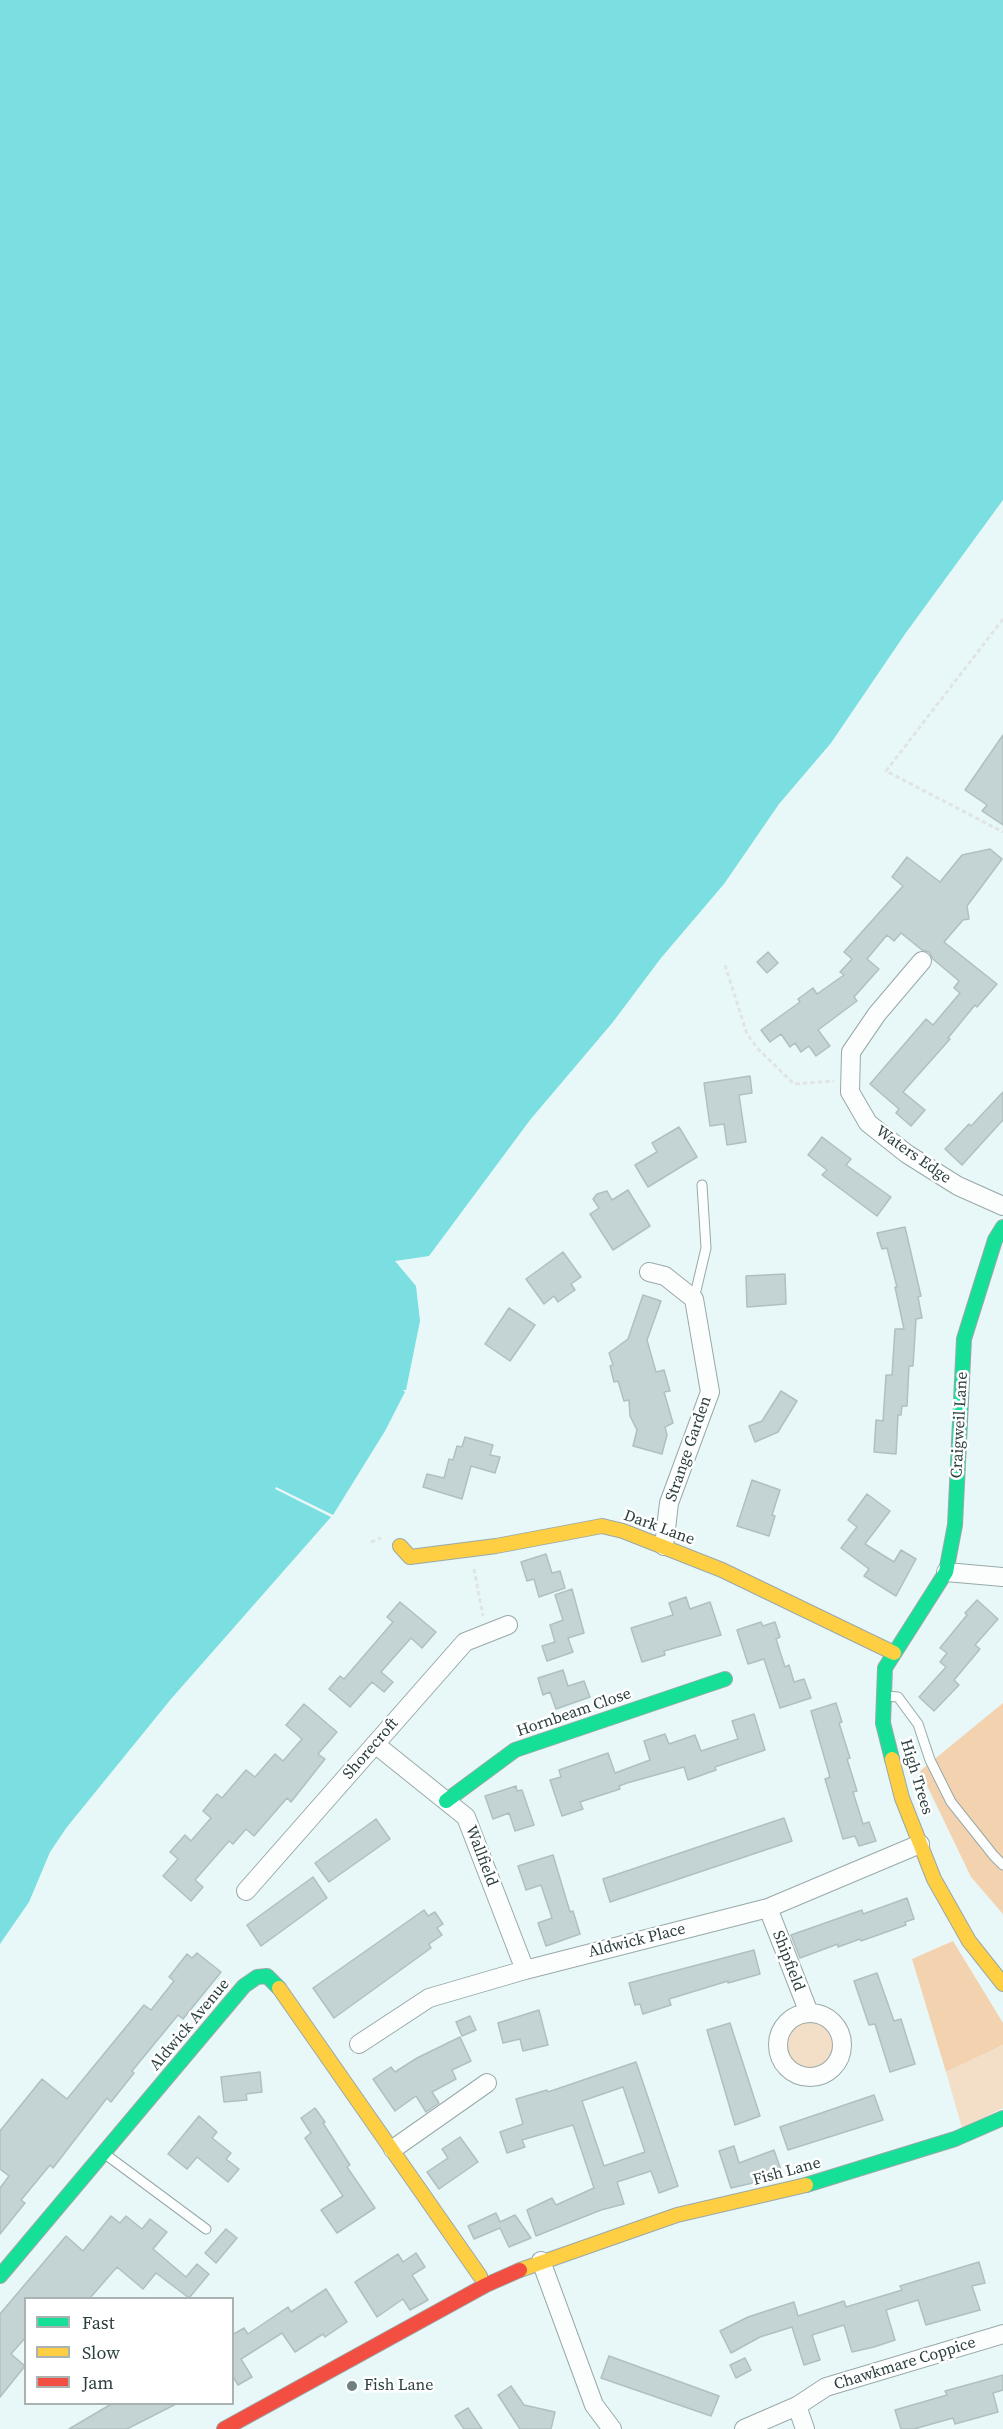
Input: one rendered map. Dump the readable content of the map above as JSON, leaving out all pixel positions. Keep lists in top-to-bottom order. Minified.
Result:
{"streets":{"street":["Waters Edge","Craigweil Lane","Strange Garden","Dark Lane","Hornbeam Close","Shorecroft","High Trees","Wallfield","Aldwick Place","Shipfield","Aldwick Avenue","Fish Lane","Chawkmare Coppice"]},"crossings":[["Craigweil Lane","High Trees"],["Strange Garden","Dark Lane"],["Dark Lane","High Trees"],["Hornbeam Close","Wallfield"],["Shorecroft","Wallfield"],["High Trees","Aldwick Place"],["Wallfield","Aldwick Place"],["Aldwick Place","Shipfield"]],"places":["Fish Lane"],"legend":["Fast","Slow","Jam"]}
